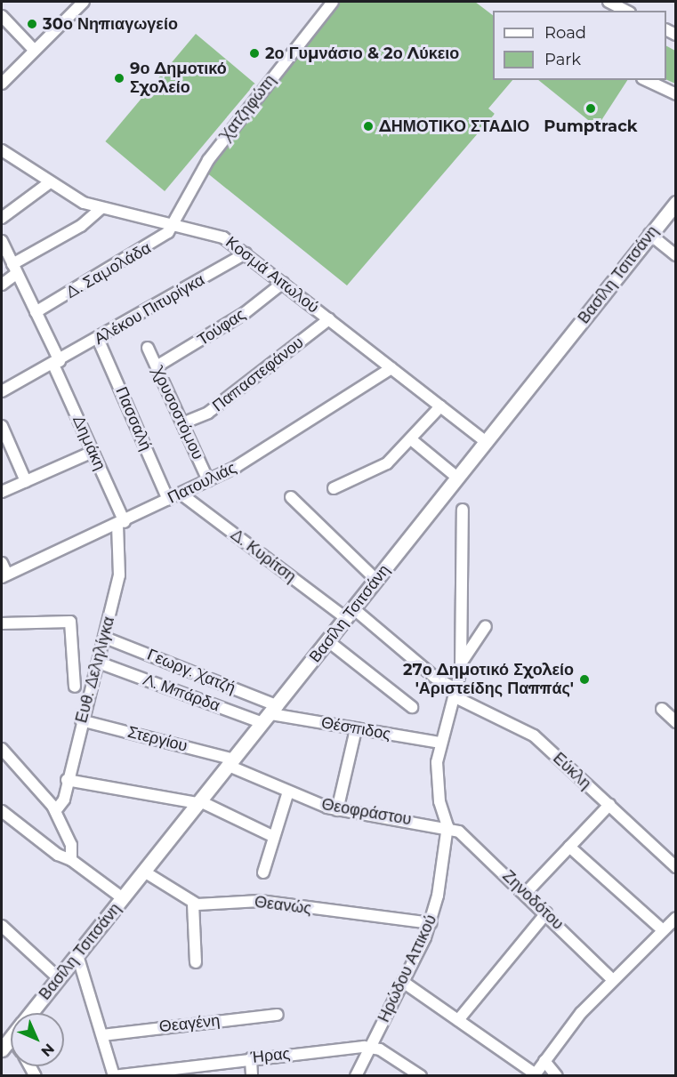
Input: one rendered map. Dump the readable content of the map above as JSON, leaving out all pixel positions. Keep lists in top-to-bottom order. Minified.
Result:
{"streets":{"main road":["Βασίλη Τσιτσάνη"],"street":["Χατζηφώτη","Δ. Σαμολάδα","Κοσμά Αιτωλού","Αλέκου Πιτυρίγκα","Τούφας","Παπαστεφάνου","Χρυσοστόμου","Πασσαλή","Δημάκη","Πατουλιάς","Δ. Κυρίτση","Ευθ. Δεληλίγκα","Γεωργ. Χατζή","Λ. Μπάρδα","Θέσπιδος","Στεργίου","Εύκλη","Θεοφράστου","Ζηνοδότου","Θεανώς","Ηρώδου Αττικού","Θεαγένη","Ήρας"]},"crossings":[["Χατζηφώτη","Δ. Σαμολάδα"],["Χατζηφώτη","Κοσμά Αιτωλού"],["Δ. Σαμολάδα","Κοσμά Αιτωλού"],["Δ. Σαμολάδα","Δημάκη"],["Κοσμά Αιτωλού","Βασίλη Τσιτσάνη"],["Κοσμά Αιτωλού","Αλέκου Πιτυρίγκα"],["Κοσμά Αιτωλού","Τούφας"],["Κοσμά Αιτωλού","Παπαστεφάνου"],["Κοσμά Αιτωλού","Πατουλιάς"],["Βασίλη Τσιτσάνη","Δ. Κυρίτση"],["Βασίλη Τσιτσάνη","Γεωργ. Χατζή"],["Βασίλη Τσιτσάνη","Λ. Μπάρδα"],["Βασίλη Τσιτσάνη","Θέσπιδος"],["Βασίλη Τσιτσάνη","Στεργίου"],["Βασίλη Τσιτσάνη","Εύκλη"],["Βασίλη Τσιτσάνη","Θεοφράστου"],["Αλέκου Πιτυρίγκα","Πασσαλή"],["Αλέκου Πιτυρίγκα","Δημάκη"],["Τούφας","Χρυσοστόμου"],["Παπαστεφάνου","Χρυσοστόμου"],["Χρυσοστόμου","Πατουλιάς"],["Πασσαλή","Πατουλιάς"],["Δημάκη","Πατουλιάς"],["Δημάκη","Ευθ. Δεληλίγκα"],["Πατουλιάς","Δ. Κυρίτση"],["Πατουλιάς","Ευθ. Δεληλίγκα"],["Δ. Κυρίτση","Εύκλη"],["Ευθ. Δεληλίγκα","Γεωργ. Χατζή"],["Ευθ. Δεληλίγκα","Λ. Μπάρδα"],["Ευθ. Δεληλίγκα","Στεργίου"],["Γεωργ. Χατζή","Λ. Μπάρδα"],["Γεωργ. Χατζή","Θέσπιδος"],["Λ. Μπάρδα","Θέσπιδος"],["Θέσπιδος","Ηρώδου Αττικού"],["Στεργίου","Θεοφράστου"],["Εύκλη","Ηρώδου Αττικού"],["Θεοφράστου","Ζηνοδότου"],["Θεοφράστου","Ηρώδου Αττικού"],["Ζηνοδότου","Ηρώδου Αττικού"],["Θεανώς","Ηρώδου Αττικού"],["Ηρώδου Αττικού","Ήρας"]],"places":["30ο Νηπιαγωγείο","2ο Γυμνάσιο & 2ο Λύκειο","9ο Δημοτικό Σχολείο","Pumptrack","ΔΗΜΟΤΙΚΟ ΣΤΑΔΙΟ","27ο Δημοτικό Σχολείο 'Αριστείδης Παππάς'"],"legend":["Road","Park"],"north":"bottom right"}
